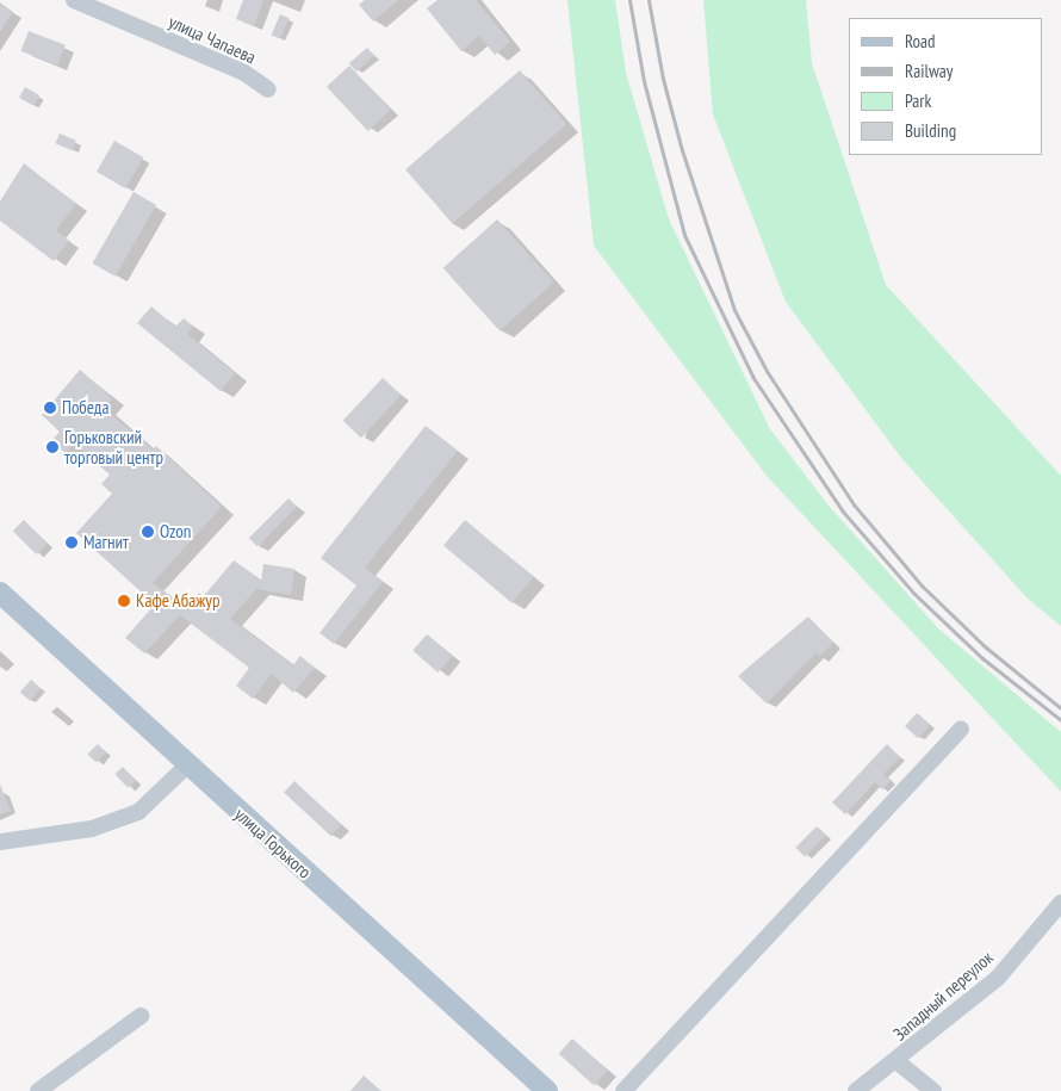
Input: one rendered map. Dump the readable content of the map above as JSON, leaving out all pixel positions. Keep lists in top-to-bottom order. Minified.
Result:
{"streets":{"main road":["улица Горького"],"street":["улица Чапаева","Западный переулок"]},"places":["Победа","Горьковский торговый центр","Ozon","Магнит","Кафе Абажур"],"legend":["Road","Railway","Park","Building"]}
